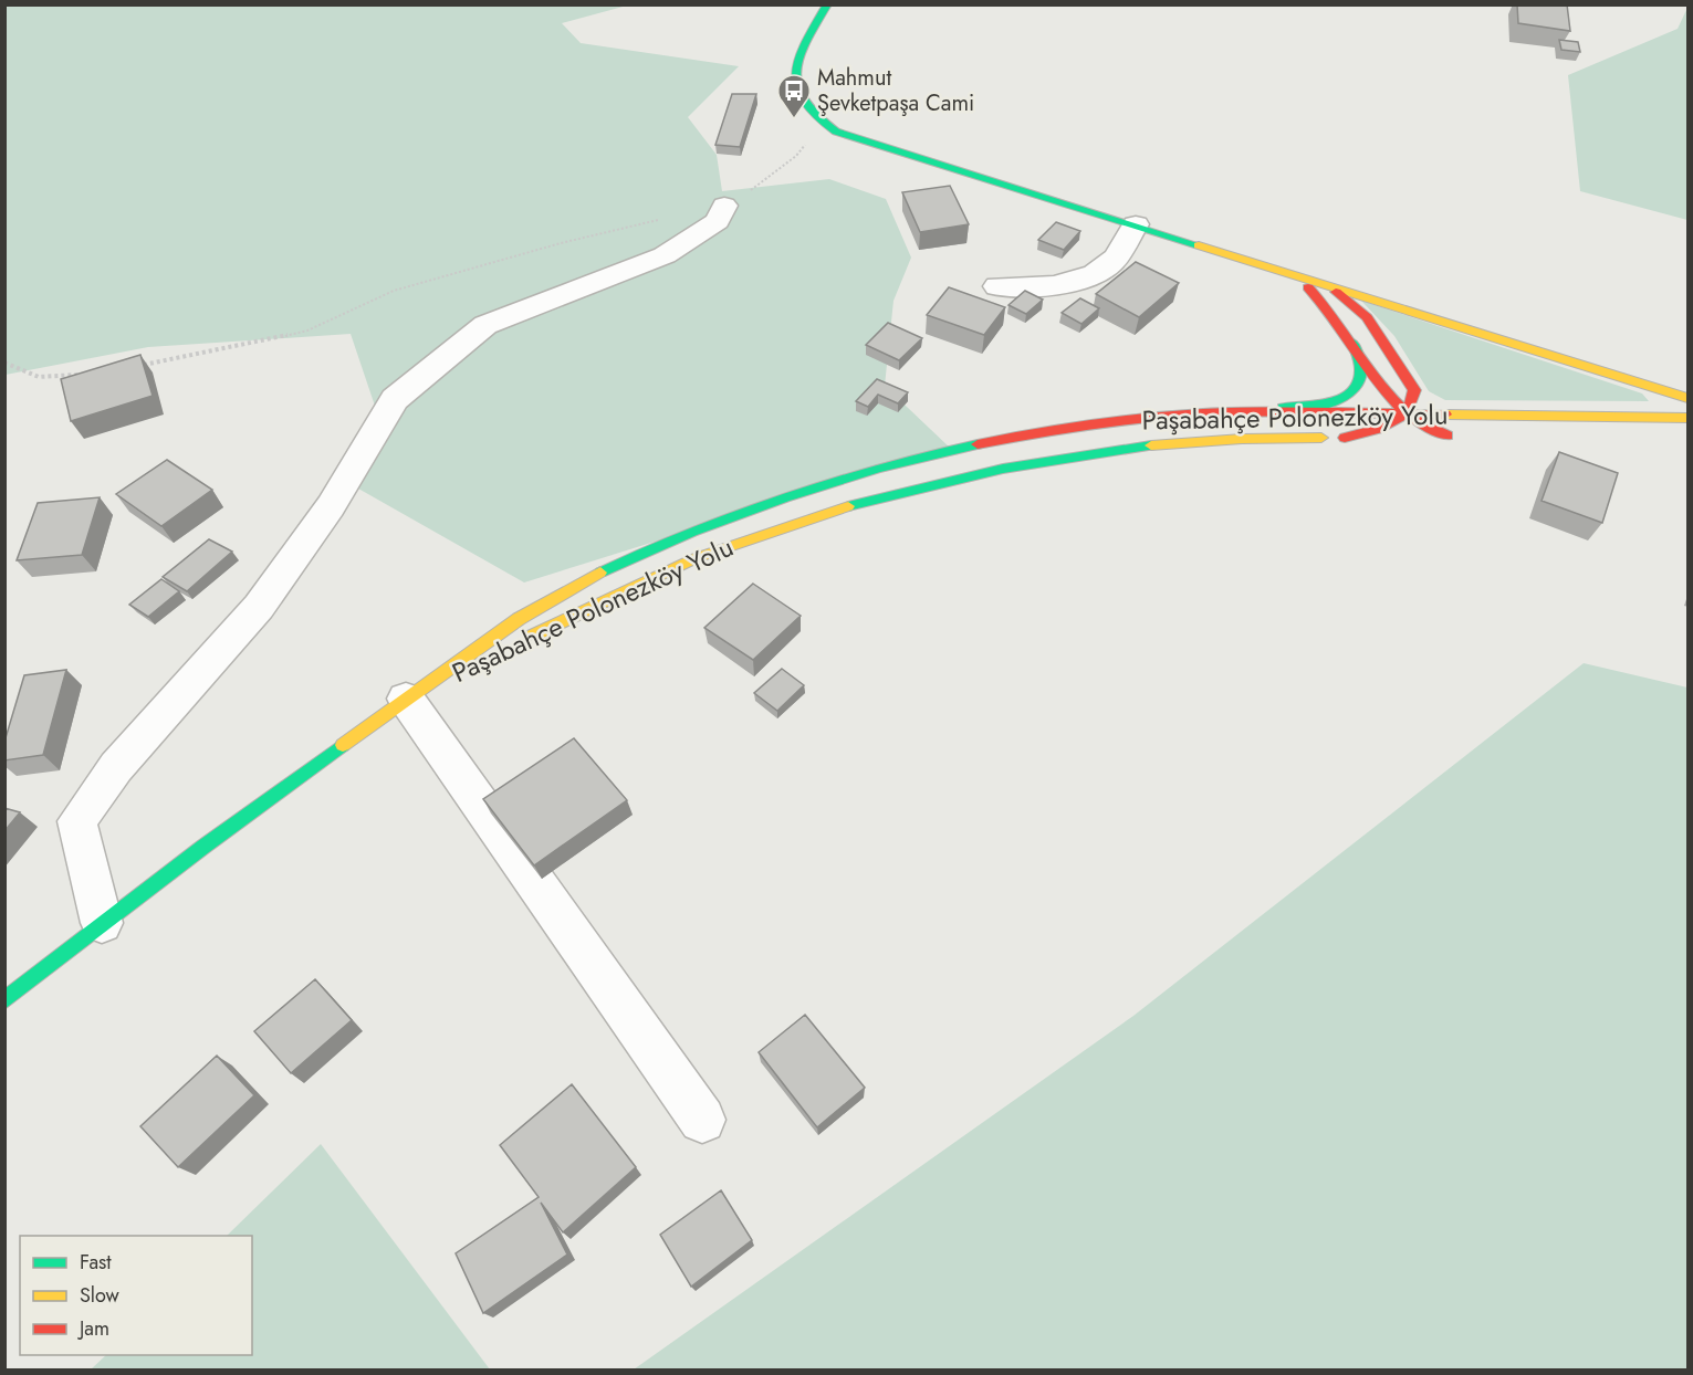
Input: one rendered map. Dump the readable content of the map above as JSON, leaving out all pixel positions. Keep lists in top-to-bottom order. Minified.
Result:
{"streets":{"main road":["Paşabahçe Polonezköy Yolu"]},"places":{"bus stop":["Mahmut Şevketpaşa Cami"]},"legend":["Fast","Slow","Jam"]}
